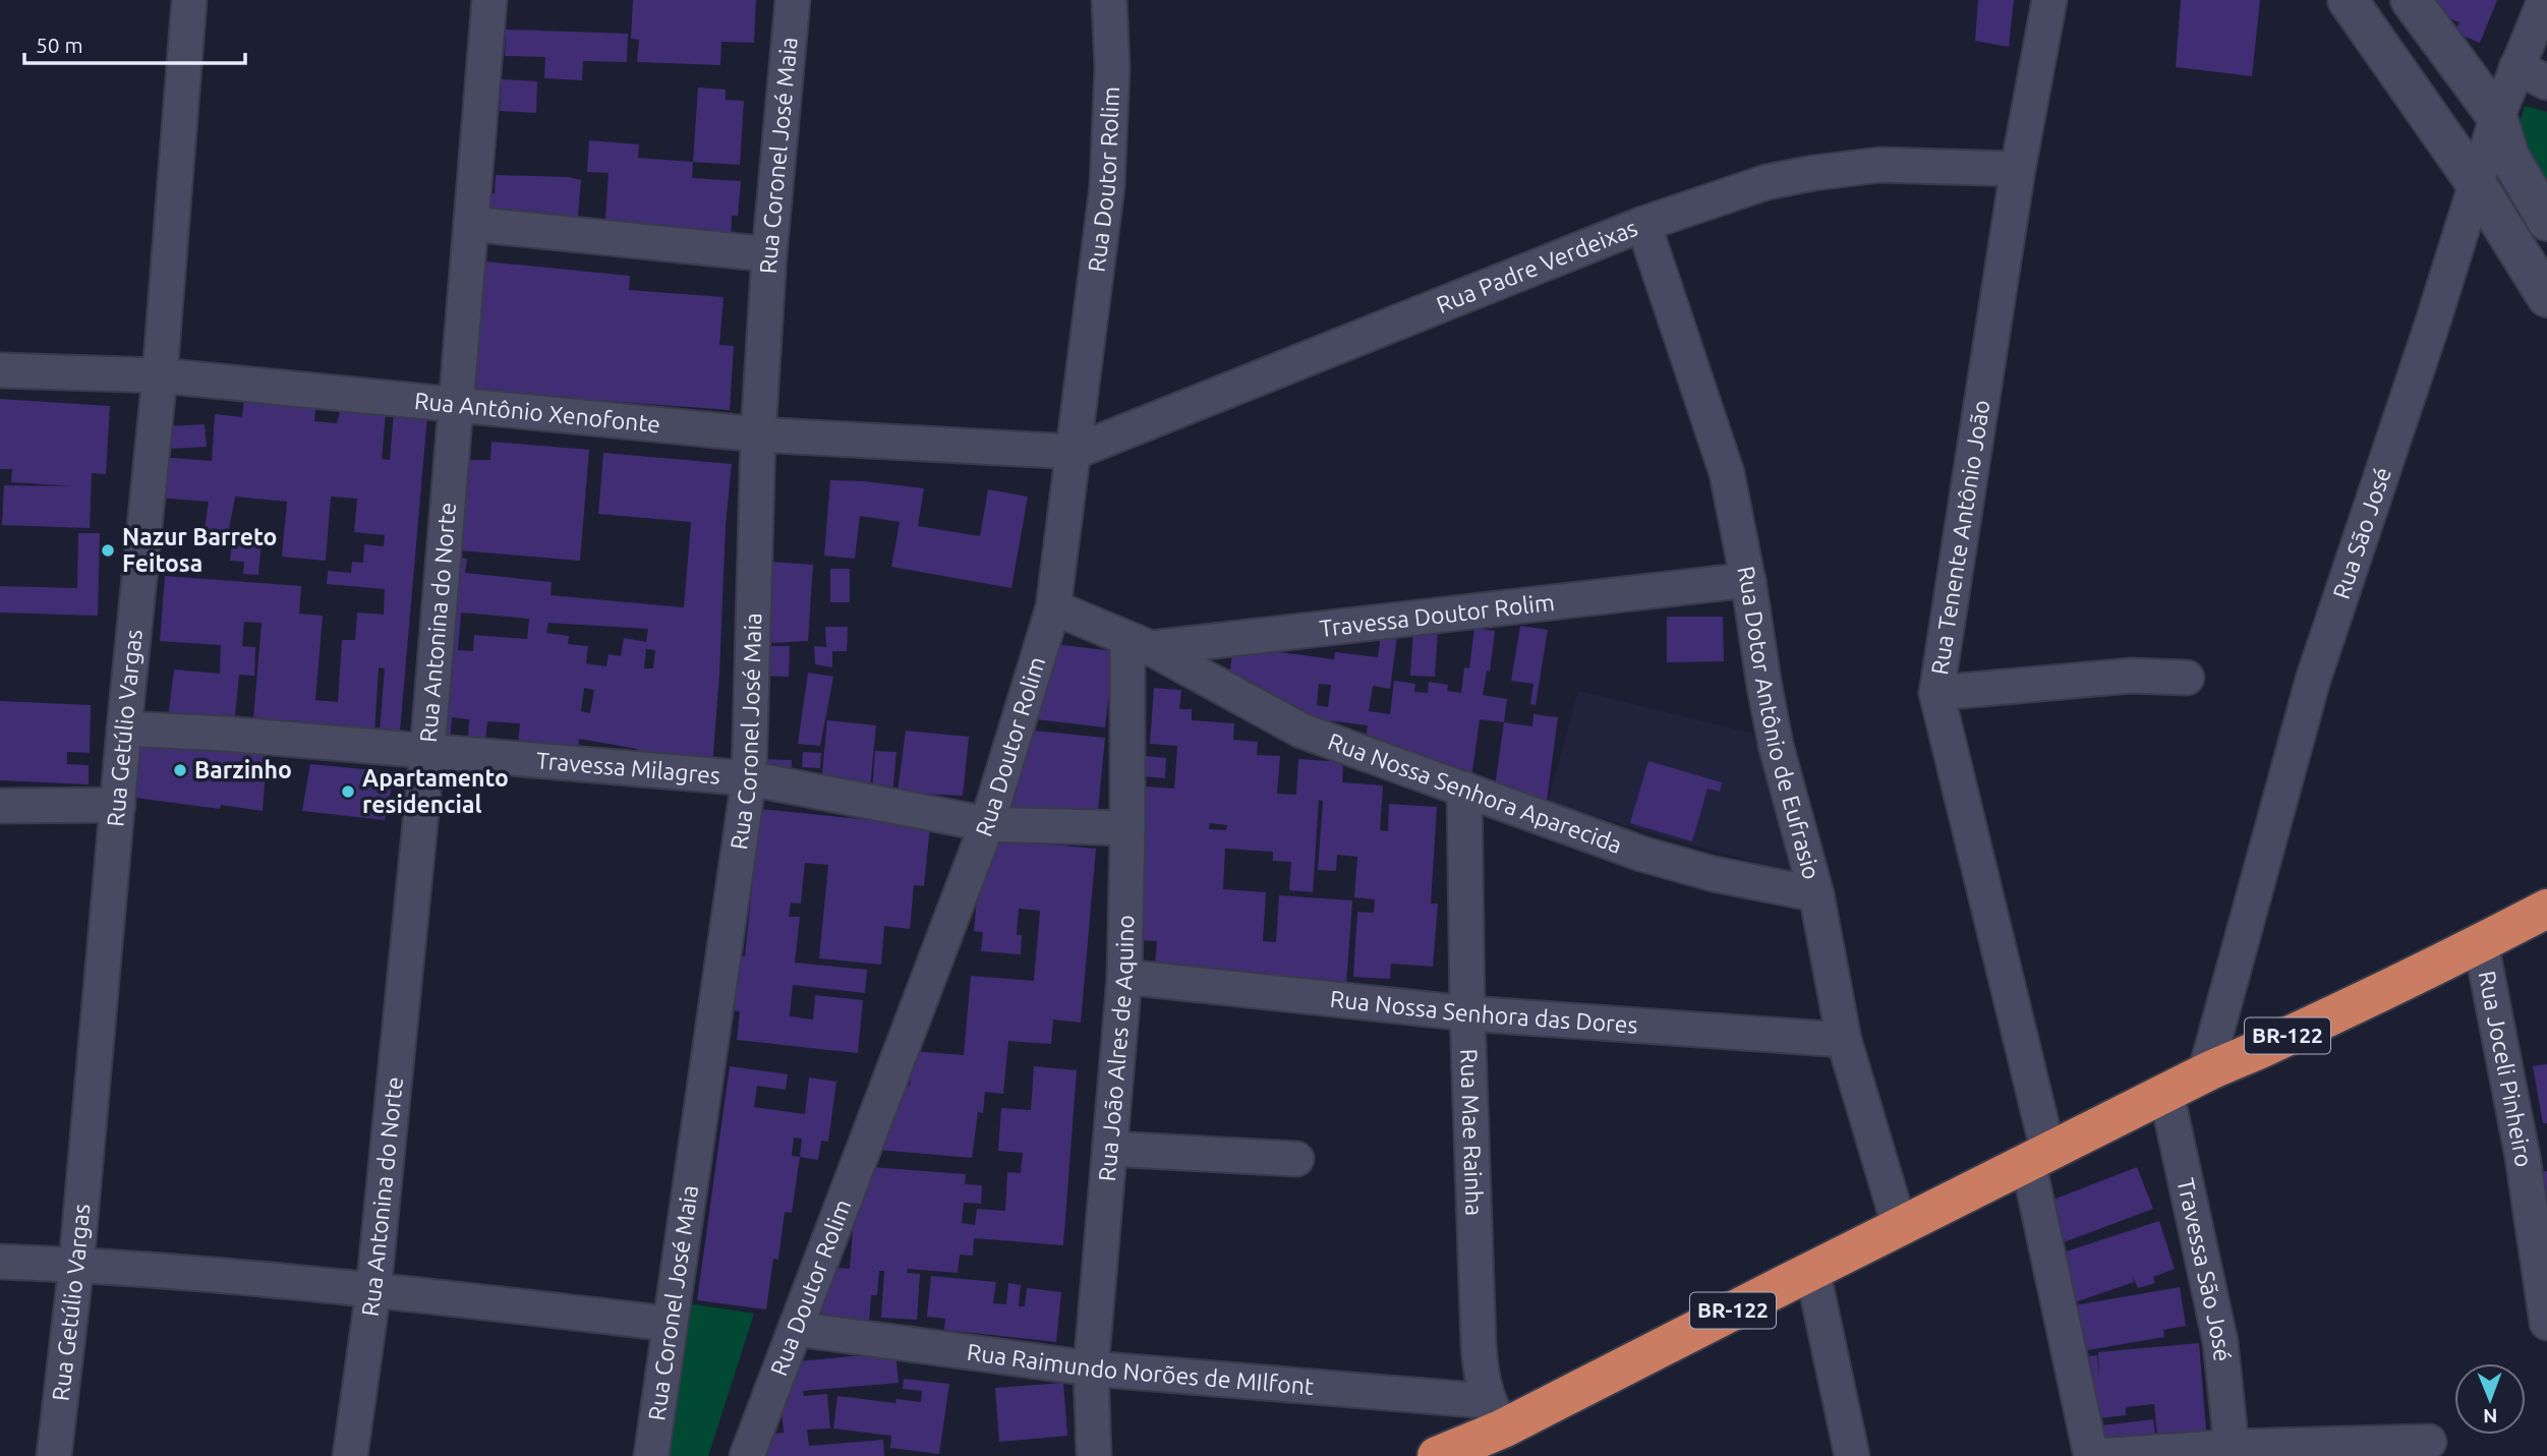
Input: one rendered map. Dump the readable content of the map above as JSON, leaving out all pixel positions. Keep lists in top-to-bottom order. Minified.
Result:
{"streets":{"highway":["BR-122"],"street":["Rua Coronel José Maia","Rua Doutor Rolim","Rua Padre Verdeixas","Rua Antônio Xenofonte","Rua São José","Rua Tenente Antônio João","Travessa Doutor Rolim","Rua Antonina do Norte","Rua Dotor Antônio de Eufrasio","Rua Getúlio Vargas","Travessa Milagres","Rua Nossa Senhora Aparecida","Rua Nossa Senhora das Dores","Rua João Alres de Aquino","Rua Joceli Pinheiro","Rua Mae Rainha","Travessa São José","Rua Raimundo Norões de MIlfont"]},"crossings":[["Rua Coronel José Maia","Rua Antônio Xenofonte"],["Rua Coronel José Maia","Travessa Milagres"],["Rua Doutor Rolim","Rua Padre Verdeixas"],["Rua Doutor Rolim","Rua Antônio Xenofonte"],["Rua Doutor Rolim","Travessa Milagres"],["Rua Doutor Rolim","Rua Nossa Senhora Aparecida"],["Rua Doutor Rolim","Rua Raimundo Norões de MIlfont"],["Rua Padre Verdeixas","Rua Antônio Xenofonte"],["Rua Padre Verdeixas","Rua Tenente Antônio João"],["Rua Padre Verdeixas","Rua Dotor Antônio de Eufrasio"],["Rua Antônio Xenofonte","Rua Antonina do Norte"],["Rua Antônio Xenofonte","Rua Getúlio Vargas"],["Rua São José","BR-122"],["Rua Tenente Antônio João","BR-122"],["Travessa Doutor Rolim","Rua Dotor Antônio de Eufrasio"],["Travessa Doutor Rolim","Rua Nossa Senhora Aparecida"],["Travessa Doutor Rolim","Rua João Alres de Aquino"],["Rua Antonina do Norte","Travessa Milagres"],["Rua Dotor Antônio de Eufrasio","Rua Nossa Senhora Aparecida"],["Rua Dotor Antônio de Eufrasio","Rua Nossa Senhora das Dores"],["Rua Dotor Antônio de Eufrasio","BR-122"],["Rua Getúlio Vargas","Travessa Milagres"],["Travessa Milagres","Rua João Alres de Aquino"],["Rua Nossa Senhora Aparecida","Rua João Alres de Aquino"],["Rua Nossa Senhora Aparecida","Rua Mae Rainha"],["Rua Nossa Senhora das Dores","Rua João Alres de Aquino"],["Rua Nossa Senhora das Dores","Rua Mae Rainha"],["BR-122","Rua Joceli Pinheiro"],["BR-122","Rua Mae Rainha"],["BR-122","Travessa São José"],["BR-122","Rua Raimundo Norões de MIlfont"],["Rua João Alres de Aquino","Rua Raimundo Norões de MIlfont"],["Rua Mae Rainha","Rua Raimundo Norões de MIlfont"]],"places":["Nazur Barreto Feitosa","Barzinho","Apartamento residencial"],"scale_bar":"50 m","north":"bottom"}
